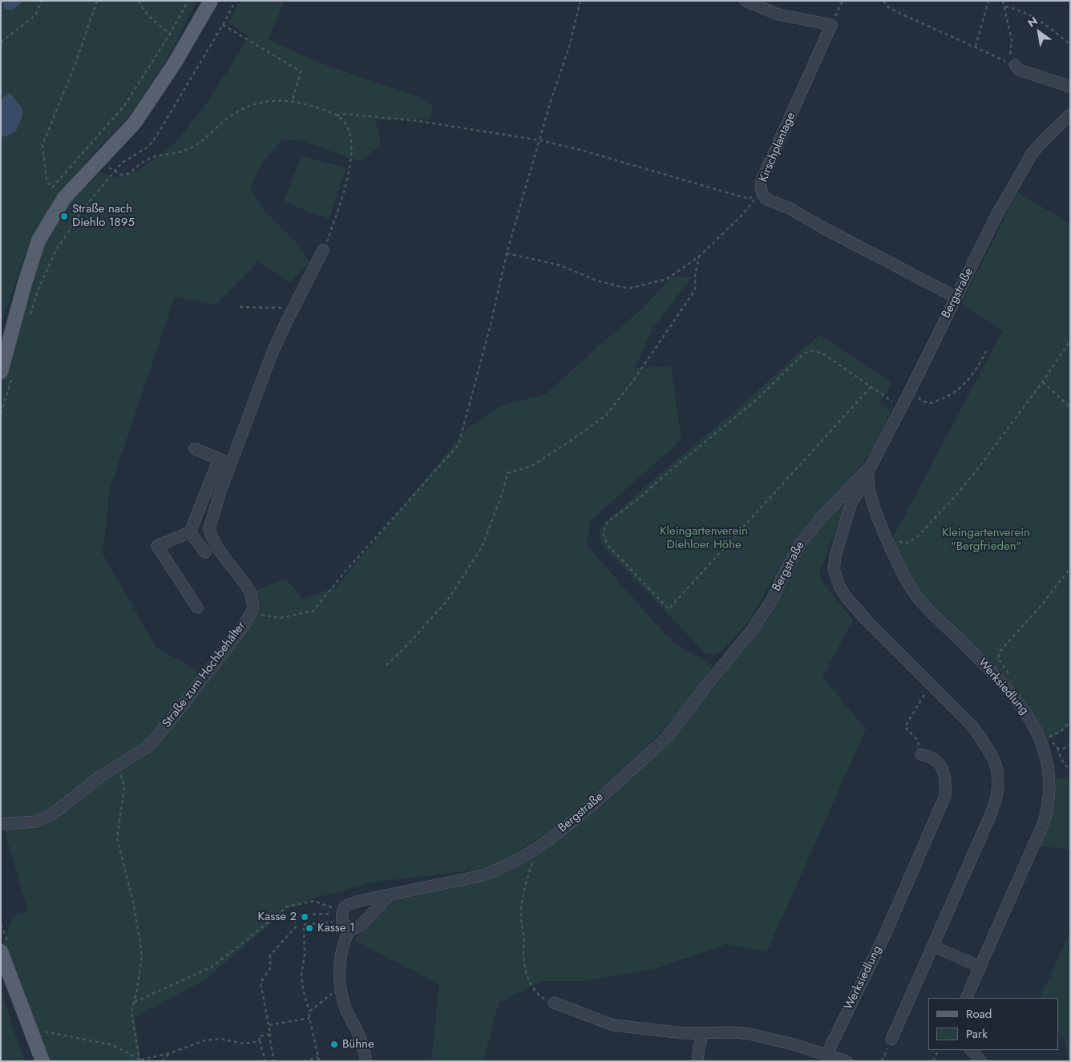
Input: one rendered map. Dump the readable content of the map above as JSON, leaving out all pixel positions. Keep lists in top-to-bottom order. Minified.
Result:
{"streets":{"street":["Kirschplantage","Bergstraße","Straße zum Hochbehälter","Werksiedlung"]},"crossings":[["Kirschplantage","Bergstraße"],["Bergstraße","Werksiedlung"]],"parks":["Kleingartenverein Diehloer Höhe","Kleingartenverein \"Bergfrieden\""],"places":["Straße nach Diehlo 1895","Kasse 2","Kasse 1","Bühne"],"legend":["Road","Park"],"north":"top left"}
